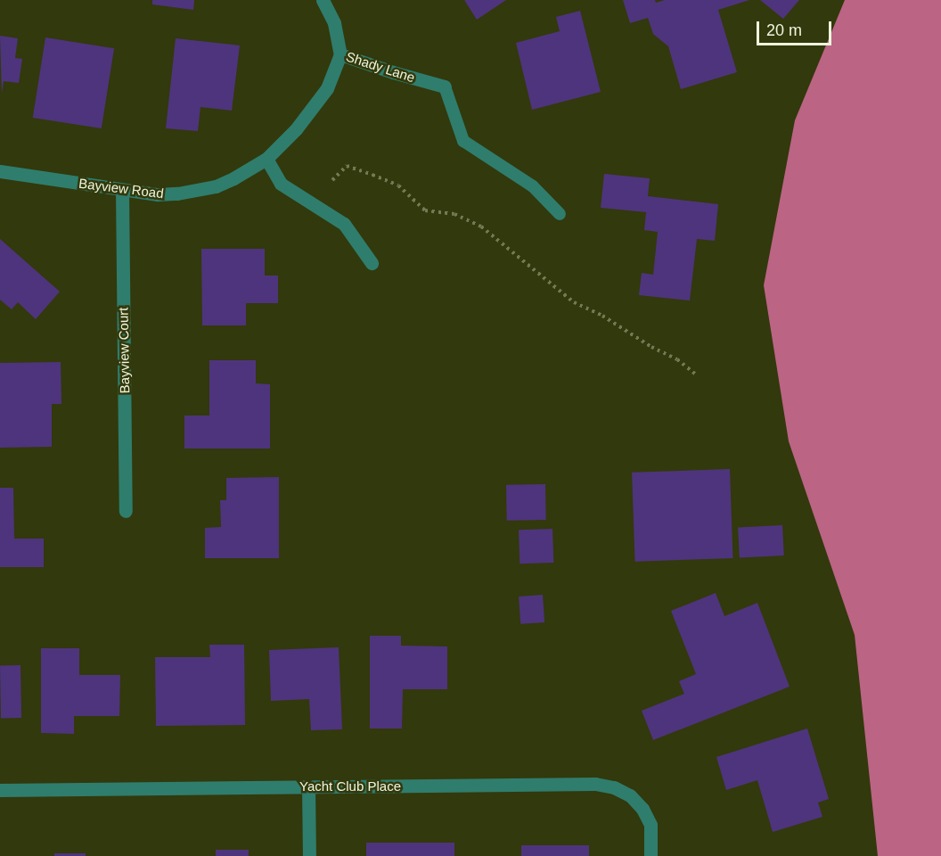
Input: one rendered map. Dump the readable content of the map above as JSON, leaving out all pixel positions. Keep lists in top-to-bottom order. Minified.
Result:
{"streets":{"street":["Shady Lane","Bayview Road","Bayview Court","Yacht Club Place"]},"crossings":[["Shady Lane","Bayview Road"],["Bayview Road","Bayview Court"]],"scale_bar":"20 m"}
